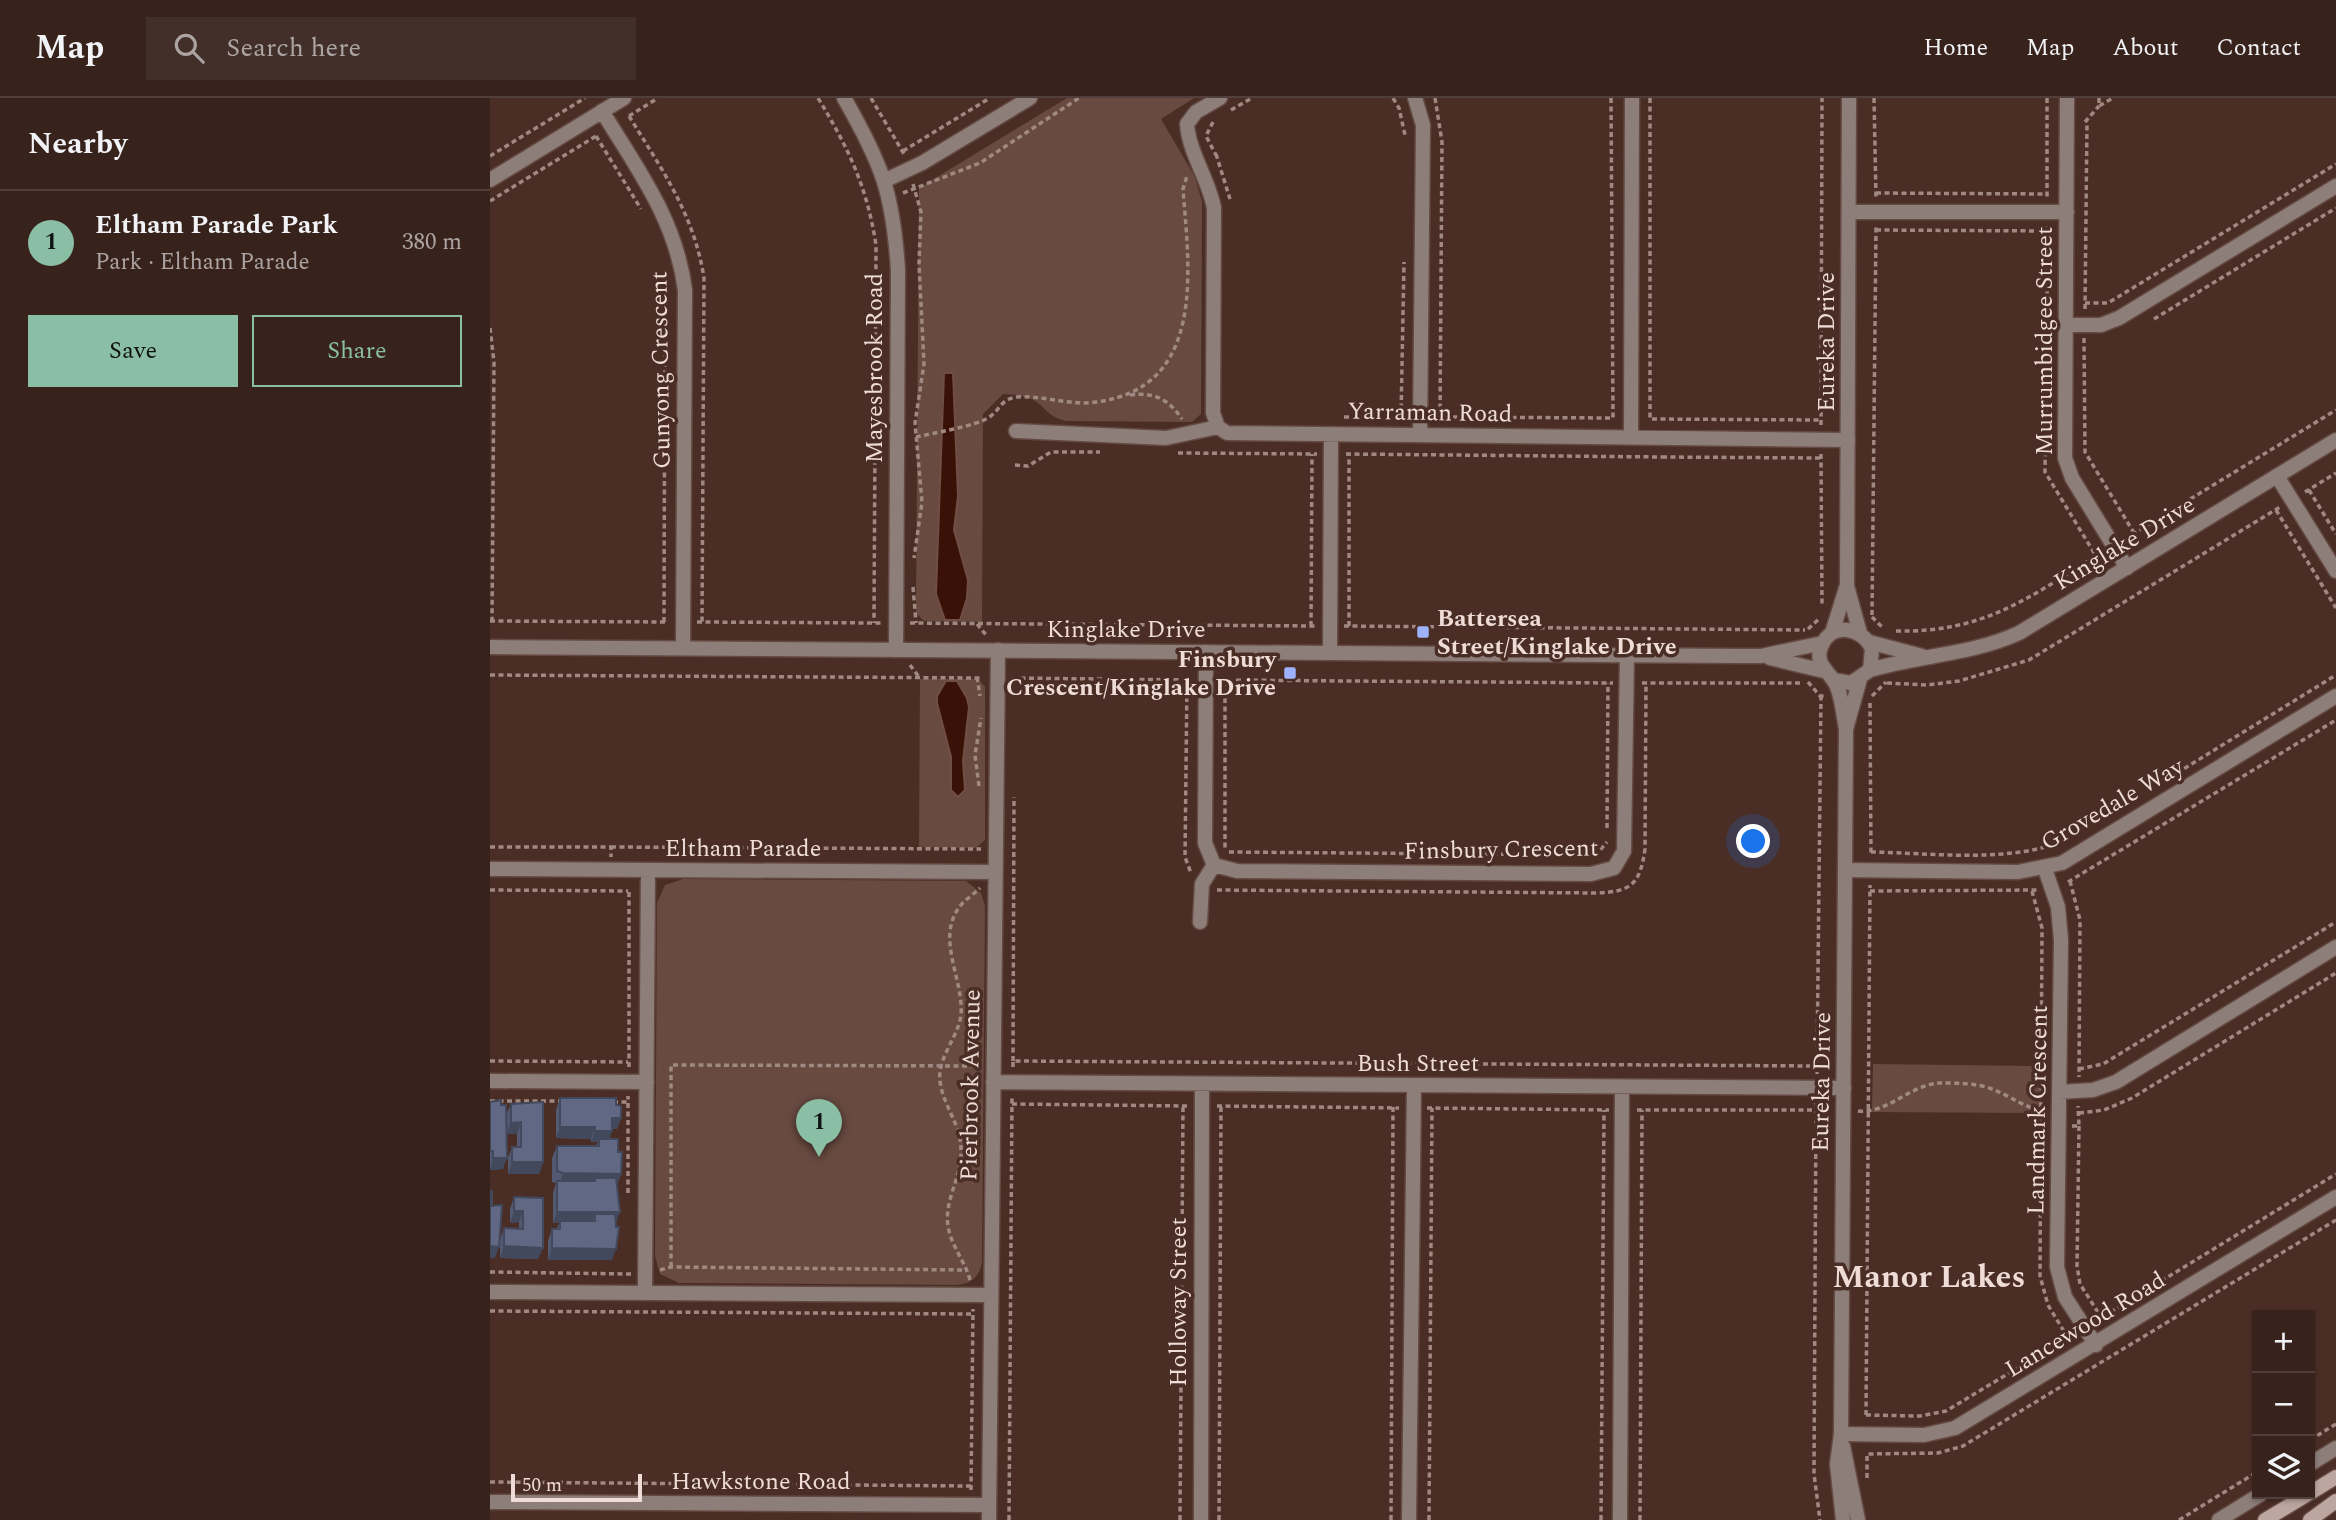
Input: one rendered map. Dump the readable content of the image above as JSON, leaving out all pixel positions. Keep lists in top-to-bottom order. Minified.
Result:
{"streets":{"street":["Murrumbidgee Street","Eureka Drive","Mayesbrook Road","Gunyong Crescent","Yarraman Road","Kinglake Drive","Grovedale Way","Eltham Parade","Finsbury Crescent","Bush Street","Pierbrook Avenue","Landmark Crescent","Holloway Street","Lancewood Road","Hawkstone Road"]},"crossings":[["Murrumbidgee Street","Kinglake Drive"],["Eureka Drive","Yarraman Road"],["Eureka Drive","Kinglake Drive"],["Eureka Drive","Grovedale Way"],["Eureka Drive","Bush Street"],["Eureka Drive","Lancewood Road"],["Mayesbrook Road","Kinglake Drive"],["Gunyong Crescent","Kinglake Drive"],["Kinglake Drive","Finsbury Crescent"],["Kinglake Drive","Pierbrook Avenue"],["Grovedale Way","Landmark Crescent"],["Eltham Parade","Pierbrook Avenue"],["Bush Street","Pierbrook Avenue"],["Bush Street","Holloway Street"],["Pierbrook Avenue","Hawkstone Road"],["Landmark Crescent","Lancewood Road"]],"districts":["Manor Lakes"],"places":{"transit":["Battersea Street/Kinglake Drive","Finsbury Crescent/Kinglake Drive"]},"scale_bar":"50 m","page":{"header":"Map","search":"Search here","nav":["Home","Map","About","Contact"],"heading":"Nearby","list":[{"mark":"1","name":"Eltham Parade Park","note":"Park · Eltham Parade","value":"380 m"}],"buttons":["Save","Share"],"pins":"1","map_buttons":["+","−"],"scale":"50 m"}}
